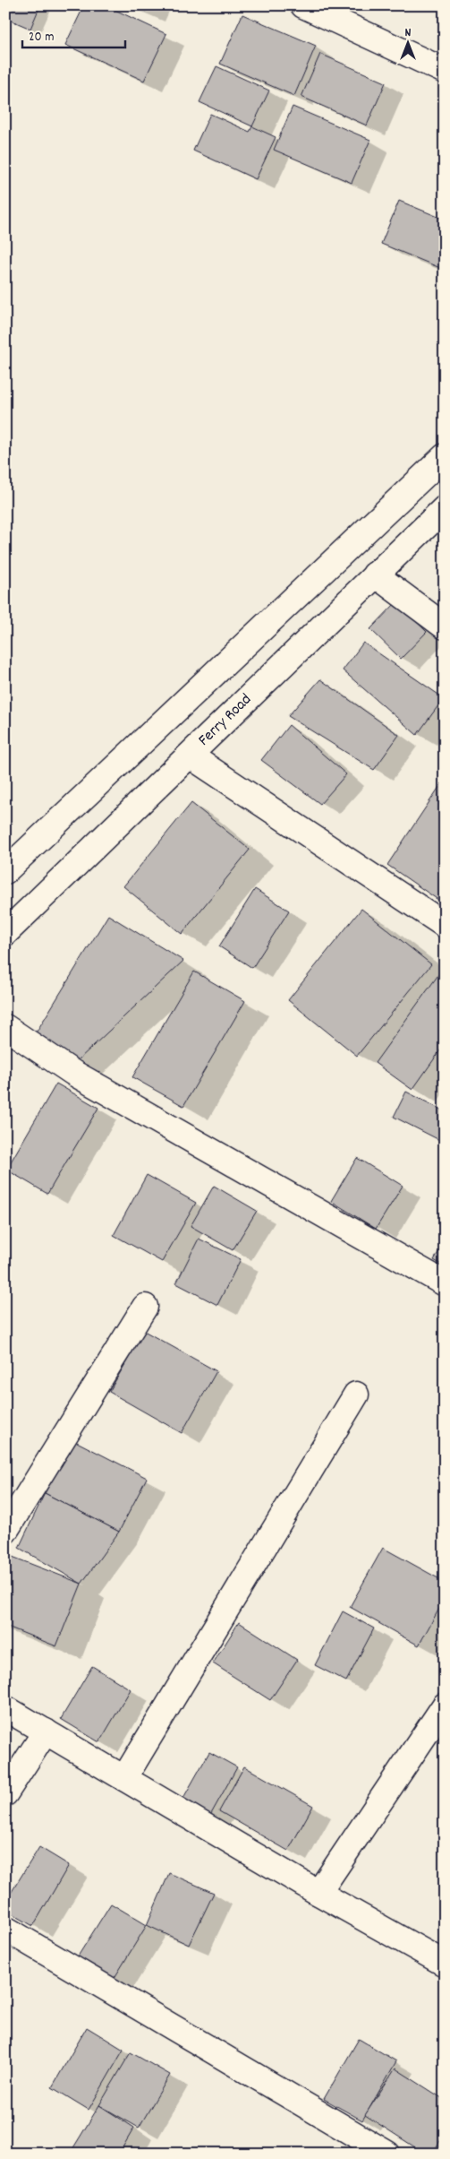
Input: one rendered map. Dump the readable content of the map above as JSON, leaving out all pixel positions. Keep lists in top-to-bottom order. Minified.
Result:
{"streets":{"street":["Ferry Road"]},"scale_bar":"20 m","north":"top"}
